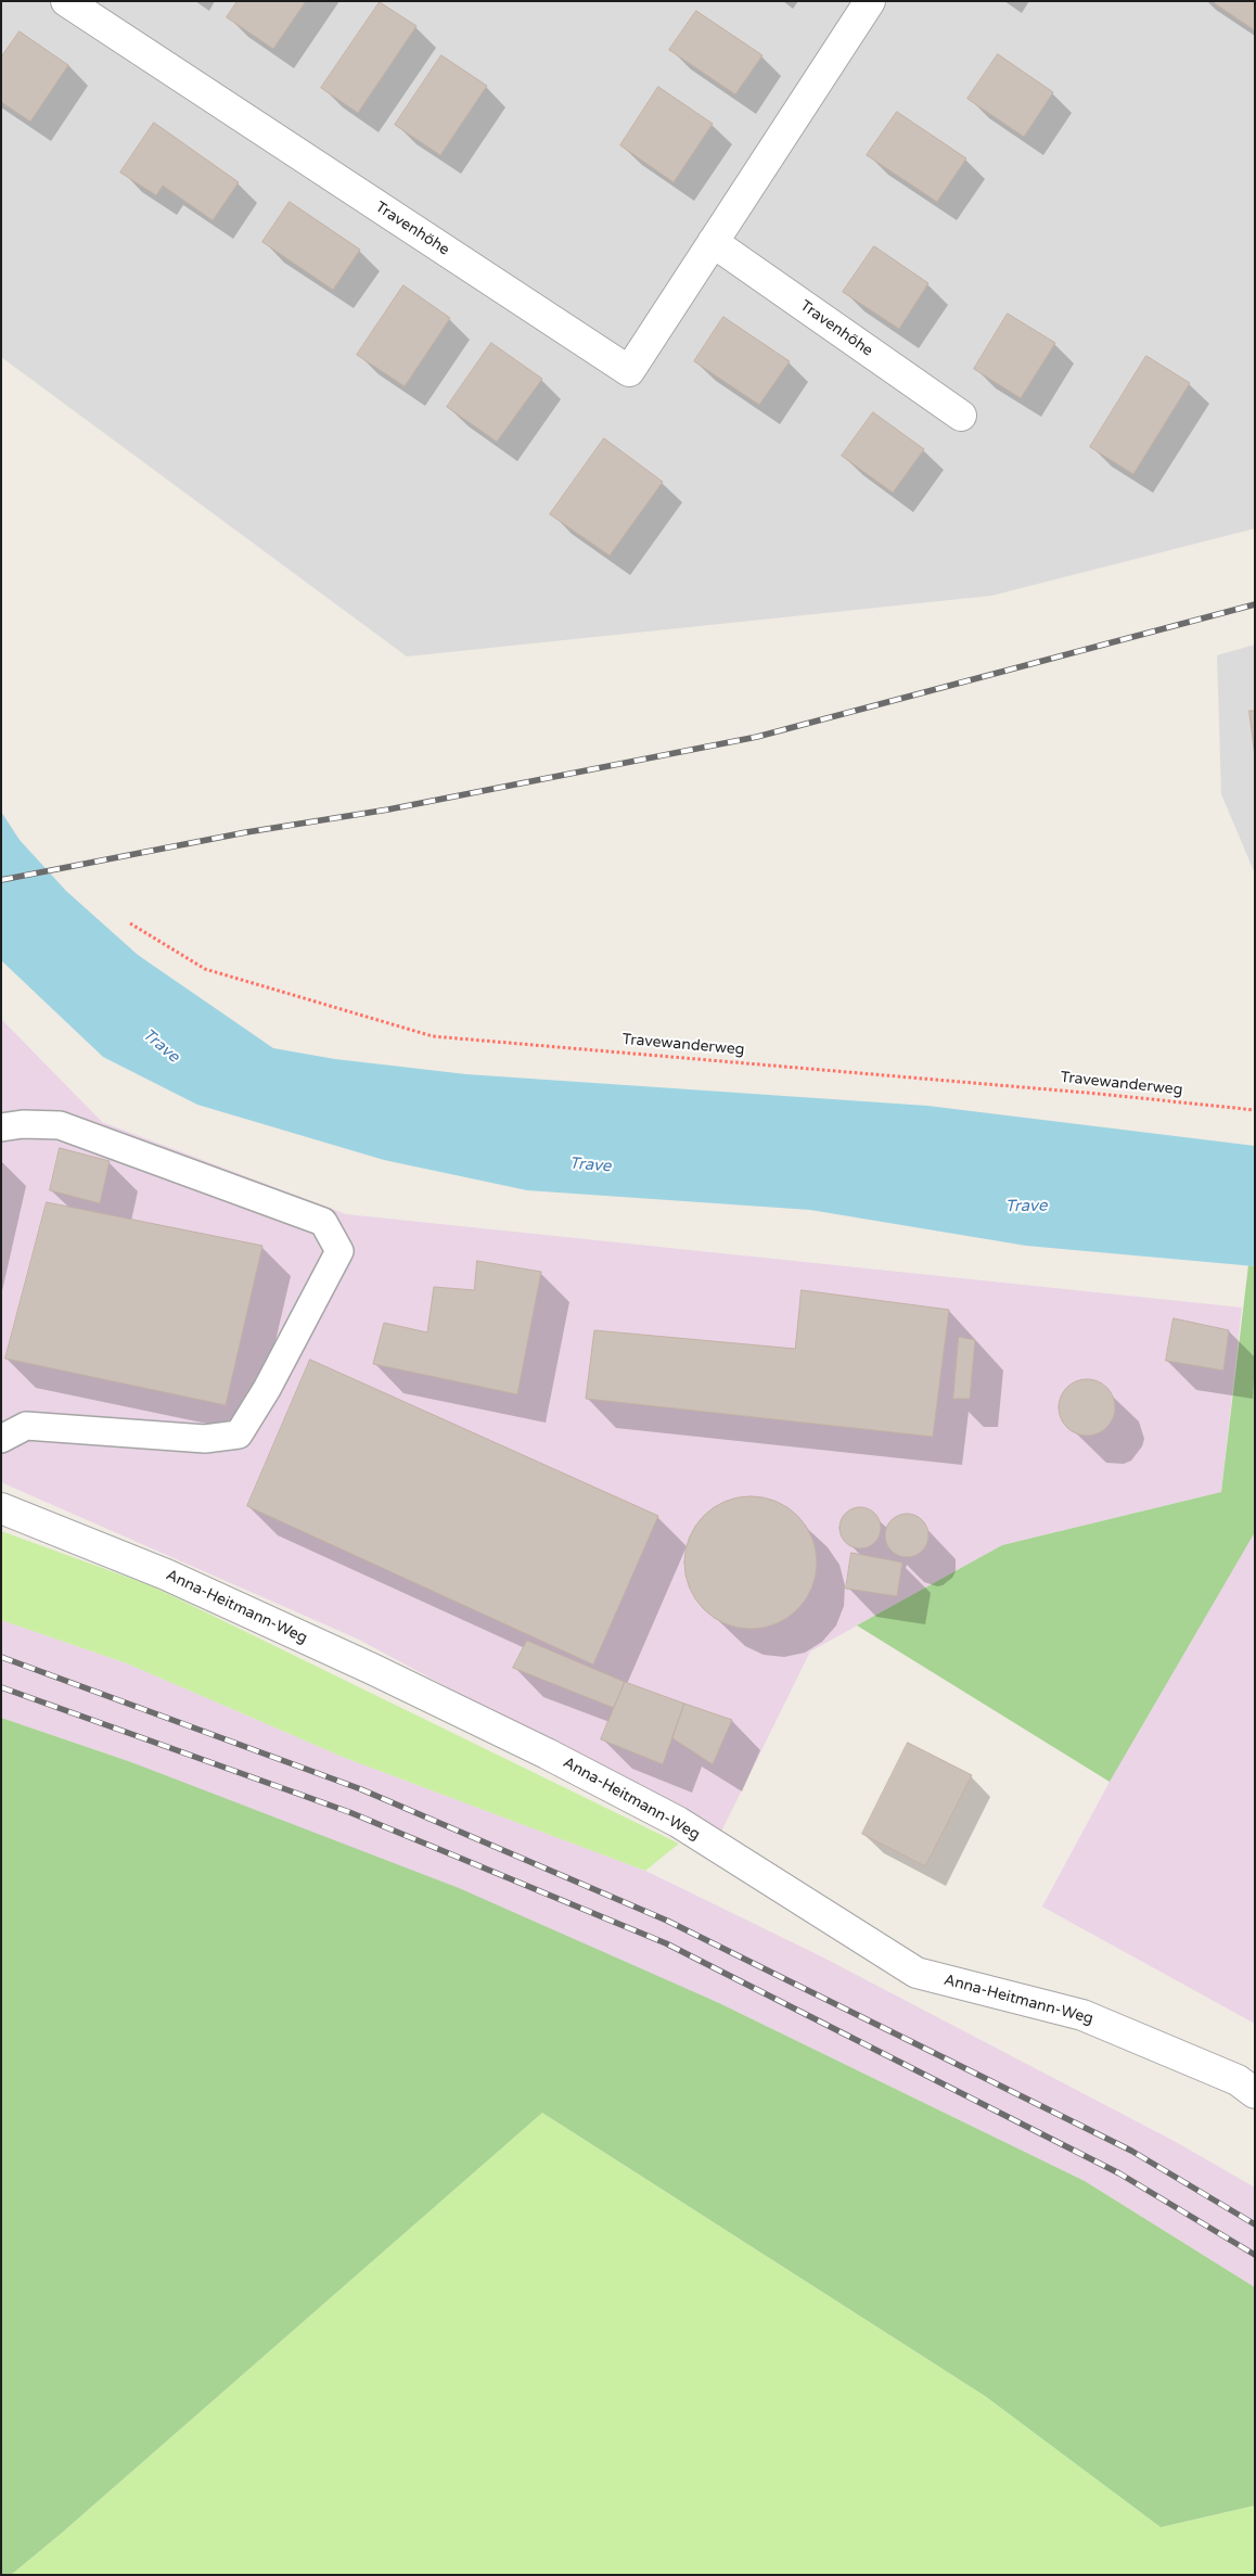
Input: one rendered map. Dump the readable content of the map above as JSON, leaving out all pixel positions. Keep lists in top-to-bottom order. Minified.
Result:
{"streets":{"street":["Travenhöhe","Anna-Heitmann-Weg"],"path":["Travewanderweg"]},"water":["Trave"]}
